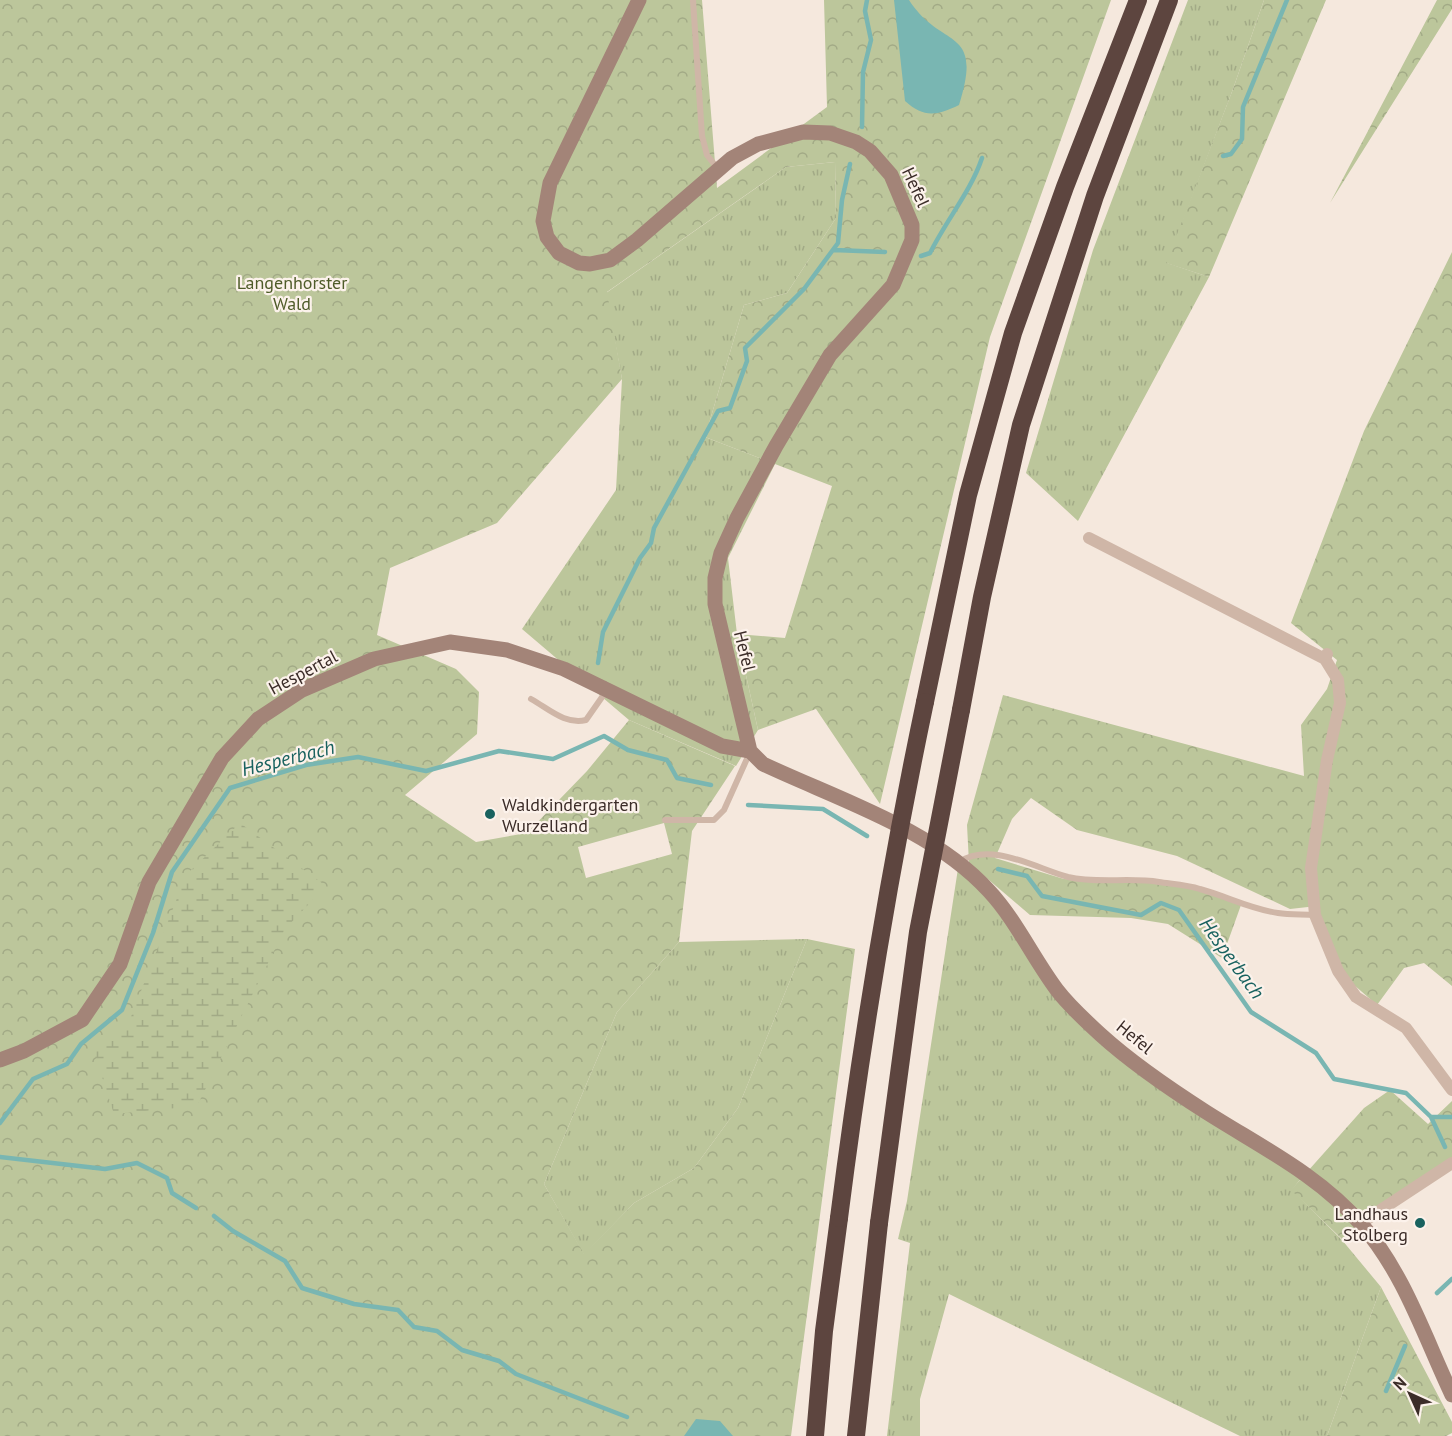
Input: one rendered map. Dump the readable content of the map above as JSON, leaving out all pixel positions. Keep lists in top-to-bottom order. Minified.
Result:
{"streets":{"main road":["Hefel","Hespertal"]},"crossings":[["Hefel","Hespertal"]],"water":["Hesperbach"],"parks":["Langenhorster Wald"],"places":["Waldkindergarten Wurzelland","Landhaus Stolberg"],"north":"top left"}
